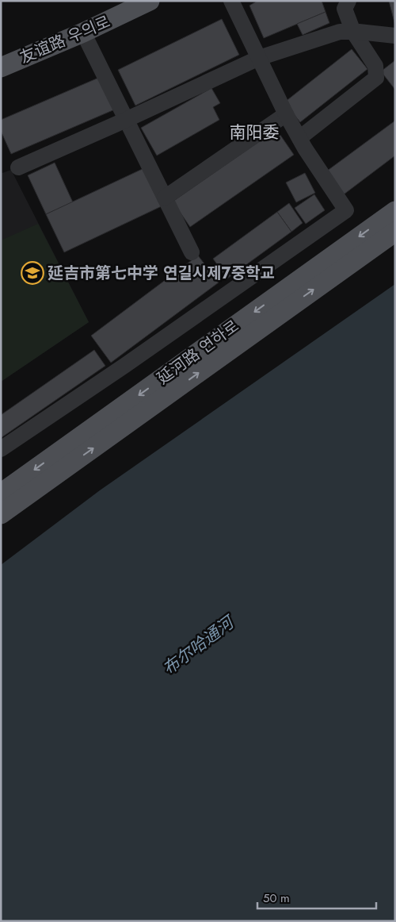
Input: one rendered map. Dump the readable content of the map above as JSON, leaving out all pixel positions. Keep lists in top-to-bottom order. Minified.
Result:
{"streets":{"main road":["友谊路 우의로","延河路 연하로"]},"districts":["南阳委"],"water":["布尔哈通河"],"places":{"school or university":["延吉市第七中学 연길시제7중학교"]},"scale_bar":"50 m"}
